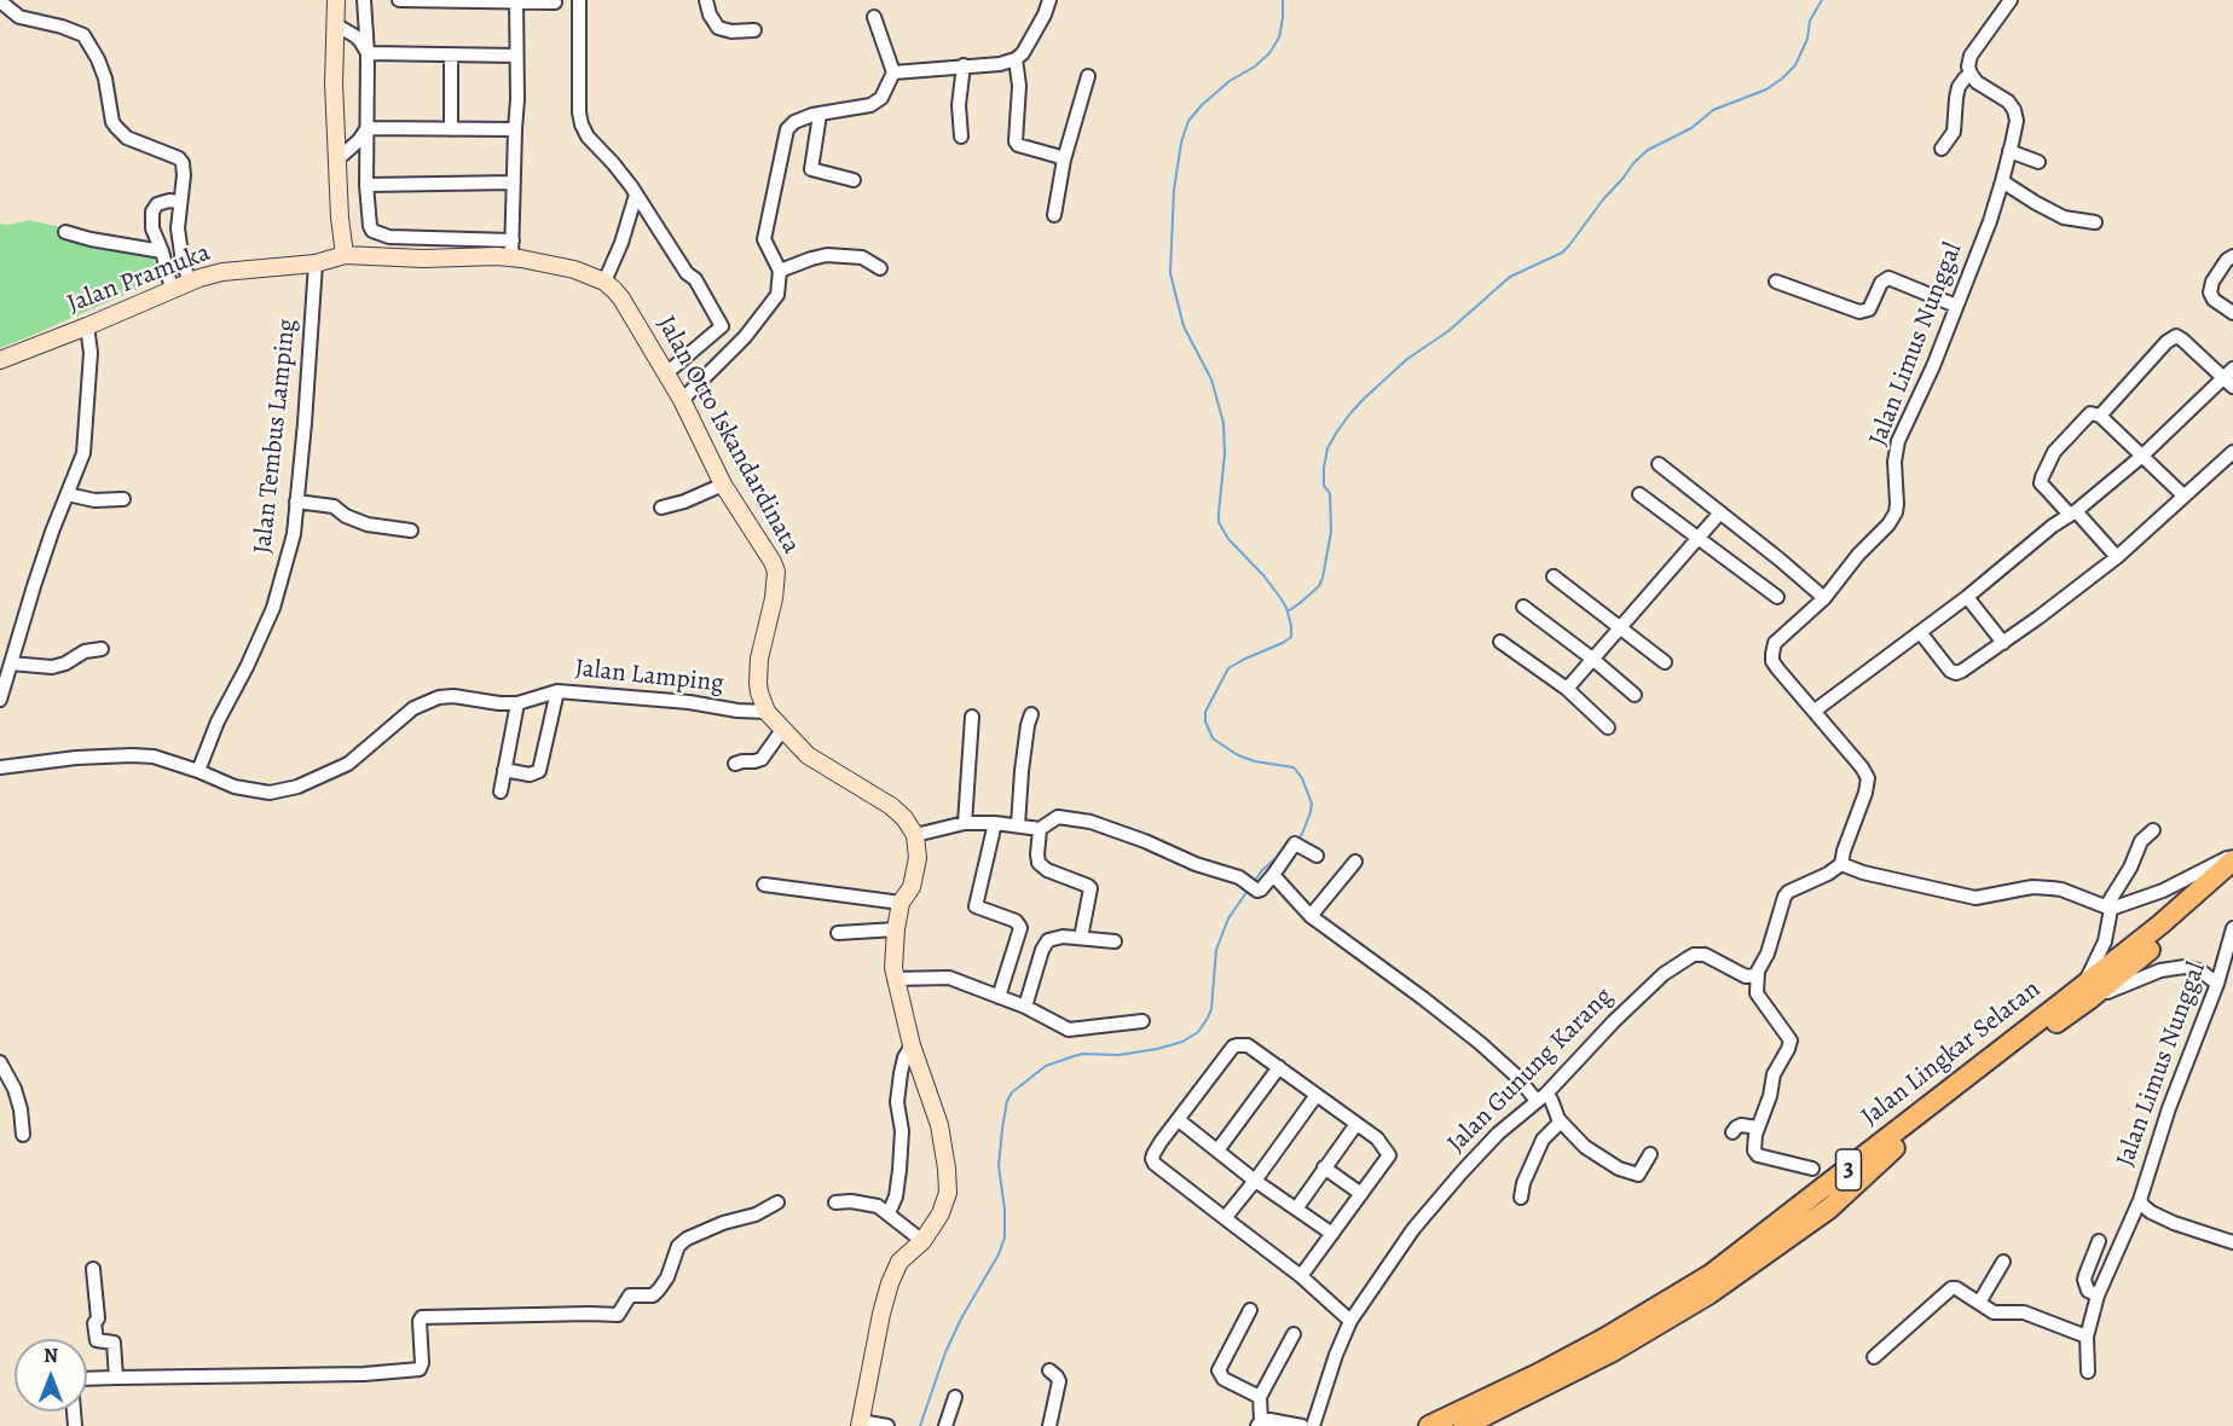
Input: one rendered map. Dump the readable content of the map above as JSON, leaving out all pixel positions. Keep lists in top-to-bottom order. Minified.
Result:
{"streets":{"main road":["Jalan Pramuka","Jalan Otto Iskandardinata","Jalan Lingkar Selatan","3"],"street":["Jalan Limus Nunggal","Jalan Tembus Lamping","Jalan Lamping","Jalan Gunung Karang"]},"crossings":[["Jalan Pramuka","Jalan Otto Iskandardinata"],["Jalan Pramuka","Jalan Tembus Lamping"],["Jalan Otto Iskandardinata","Jalan Lamping"],["Jalan Tembus Lamping","Jalan Lamping"]],"north":"top"}
